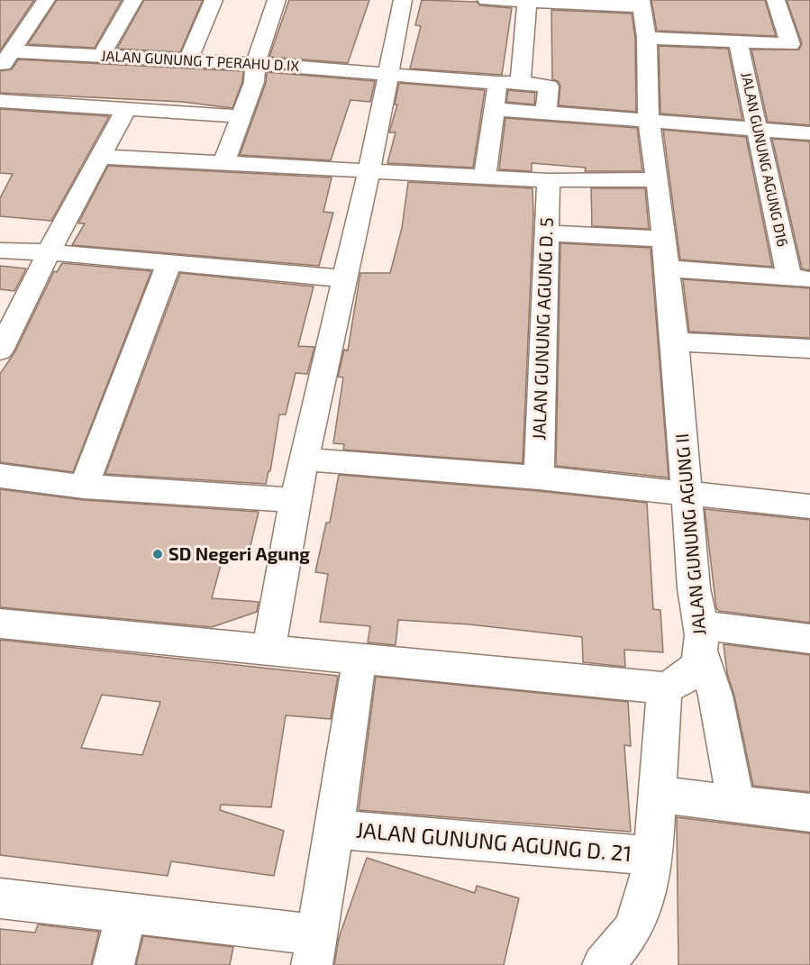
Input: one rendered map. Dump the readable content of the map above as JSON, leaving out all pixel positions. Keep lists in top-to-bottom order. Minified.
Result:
{"streets":{"street":["JALAN GUNUNG T PERAHU D.IX","JALAN GUNUNG AGUNG D16","JALAN GUNUNG AGUNG D. 5","JALAN GUNUNG AGUNG II","JALAN GUNUNG AGUNG D. 21"]},"places":["SD Negeri Agung"]}
